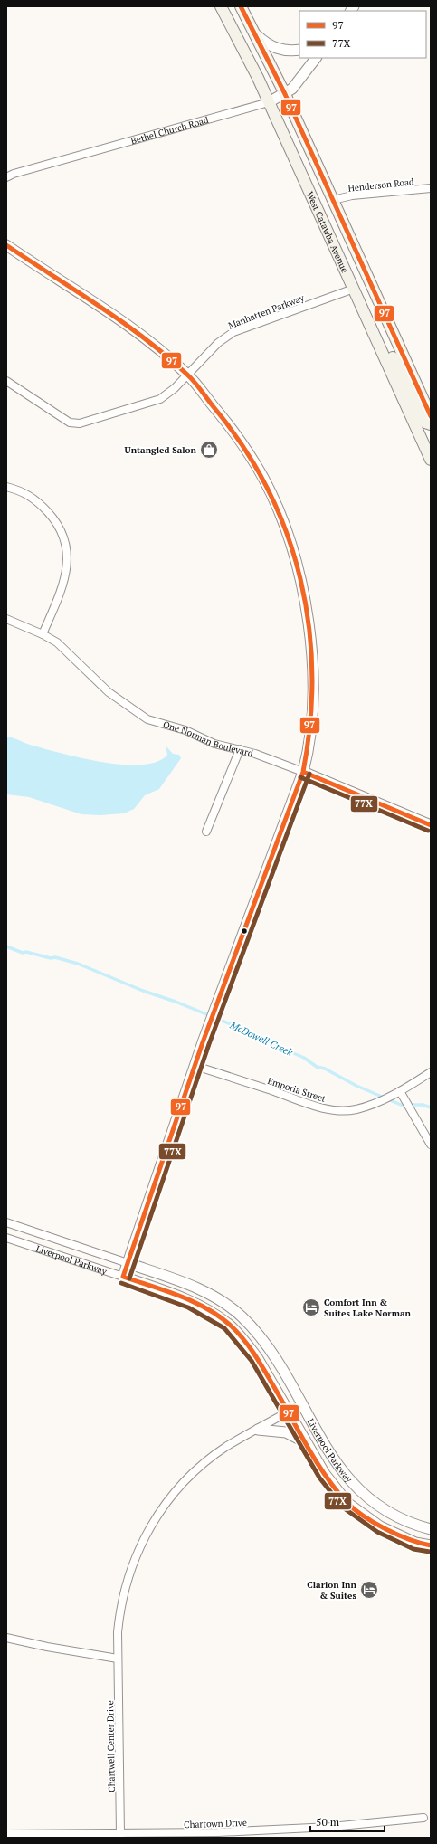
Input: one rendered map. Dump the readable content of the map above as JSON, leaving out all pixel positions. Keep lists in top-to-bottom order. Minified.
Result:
{"streets":{"main road":["West Catawba Avenue"],"street":["Bethel Church Road","Henderson Road","Manhatten Parkway","One Norman Boulevard","Emporia Street","Liverpool Parkway","Chartwell Center Drive","Chartown Drive"]},"crossings":[["Bethel Church Road","West Catawba Avenue"],["Henderson Road","West Catawba Avenue"],["West Catawba Avenue","Manhatten Parkway"],["Liverpool Parkway","Chartwell Center Drive"],["Chartwell Center Drive","Chartown Drive"]],"water":["McDowell Creek"],"places":{"shop":["Untangled Salon"],"hotel":["Comfort Inn & Suites Lake Norman","Clarion Inn & Suites"]},"lines":["transit line 97","transit line 77X"],"legend":["97","77X"],"scale_bar":"50 m"}
